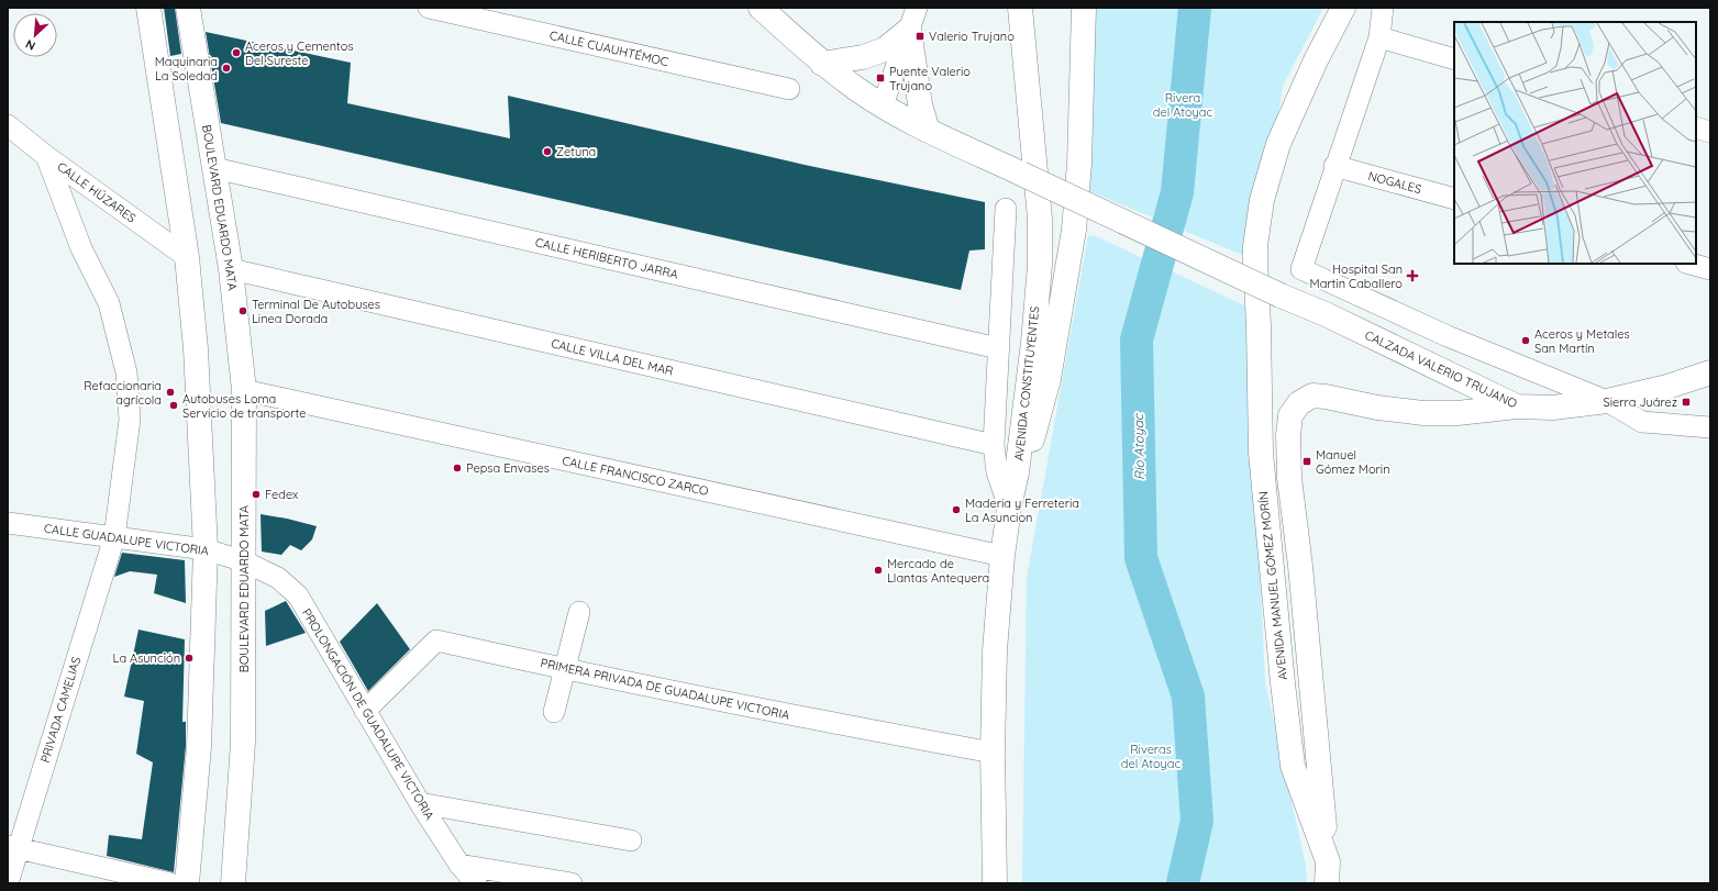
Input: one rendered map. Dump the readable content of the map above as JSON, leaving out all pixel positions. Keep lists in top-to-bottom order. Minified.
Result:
{"streets":{"main road":["BOULEVARD EDUARDO MATA","CALZADA VALERIO TRUJANO","AVENIDA CONSTITUYENTES","AVENIDA MANUEL GÓMEZ MORÍN"],"street":["CALLE CUAUHTÉMOC","NOGALES","CALLE HÚZARES","CALLE HERIBERTO JARRA","CALLE VILLA DEL MAR","CALLE FRANCISCO ZARCO","CALLE GUADALUPE VICTORIA","PRIMERA PRIVADA DE GUADALUPE VICTORIA","PRIVADA CAMELIAS","PROLONGACIÓN DE GUADALUPE VICTORIA"]},"crossings":[["CALLE HÚZARES","PRIVADA CAMELIAS"],["BOULEVARD EDUARDO MATA","CALLE HERIBERTO JARRA"],["BOULEVARD EDUARDO MATA","CALLE VILLA DEL MAR"],["BOULEVARD EDUARDO MATA","CALLE FRANCISCO ZARCO"],["BOULEVARD EDUARDO MATA","CALLE GUADALUPE VICTORIA"],["BOULEVARD EDUARDO MATA","PROLONGACIÓN DE GUADALUPE VICTORIA"],["CALLE GUADALUPE VICTORIA","PRIVADA CAMELIAS"],["CALLE GUADALUPE VICTORIA","PROLONGACIÓN DE GUADALUPE VICTORIA"],["PRIMERA PRIVADA DE GUADALUPE VICTORIA","PROLONGACIÓN DE GUADALUPE VICTORIA"]],"water":["Río Atoyac"],"parks":["Rivera del Atoyac","Riveras del Atoyac"],"places":{"transit":["Valerio Trujano","Puente Valerio Trujano","Sierra Juárez","Manuel Gómez Morin"],"other":["Aceros y Cementos Del Sureste","Maquinaria La Soledad","Zetuna","Terminal De Autobuses Linea Dorada","Aceros y Metales San Martín","Refaccionaria agrícola","Autobuses Loma Servicio de transporte","Pepsa Envases","Fedex","Maderia y Ferreteria La Asuncion","Mercado de Llantas Antequera","La Asunción"],"health":["Hospital San Martin Caballero"]},"north":"bottom left"}
